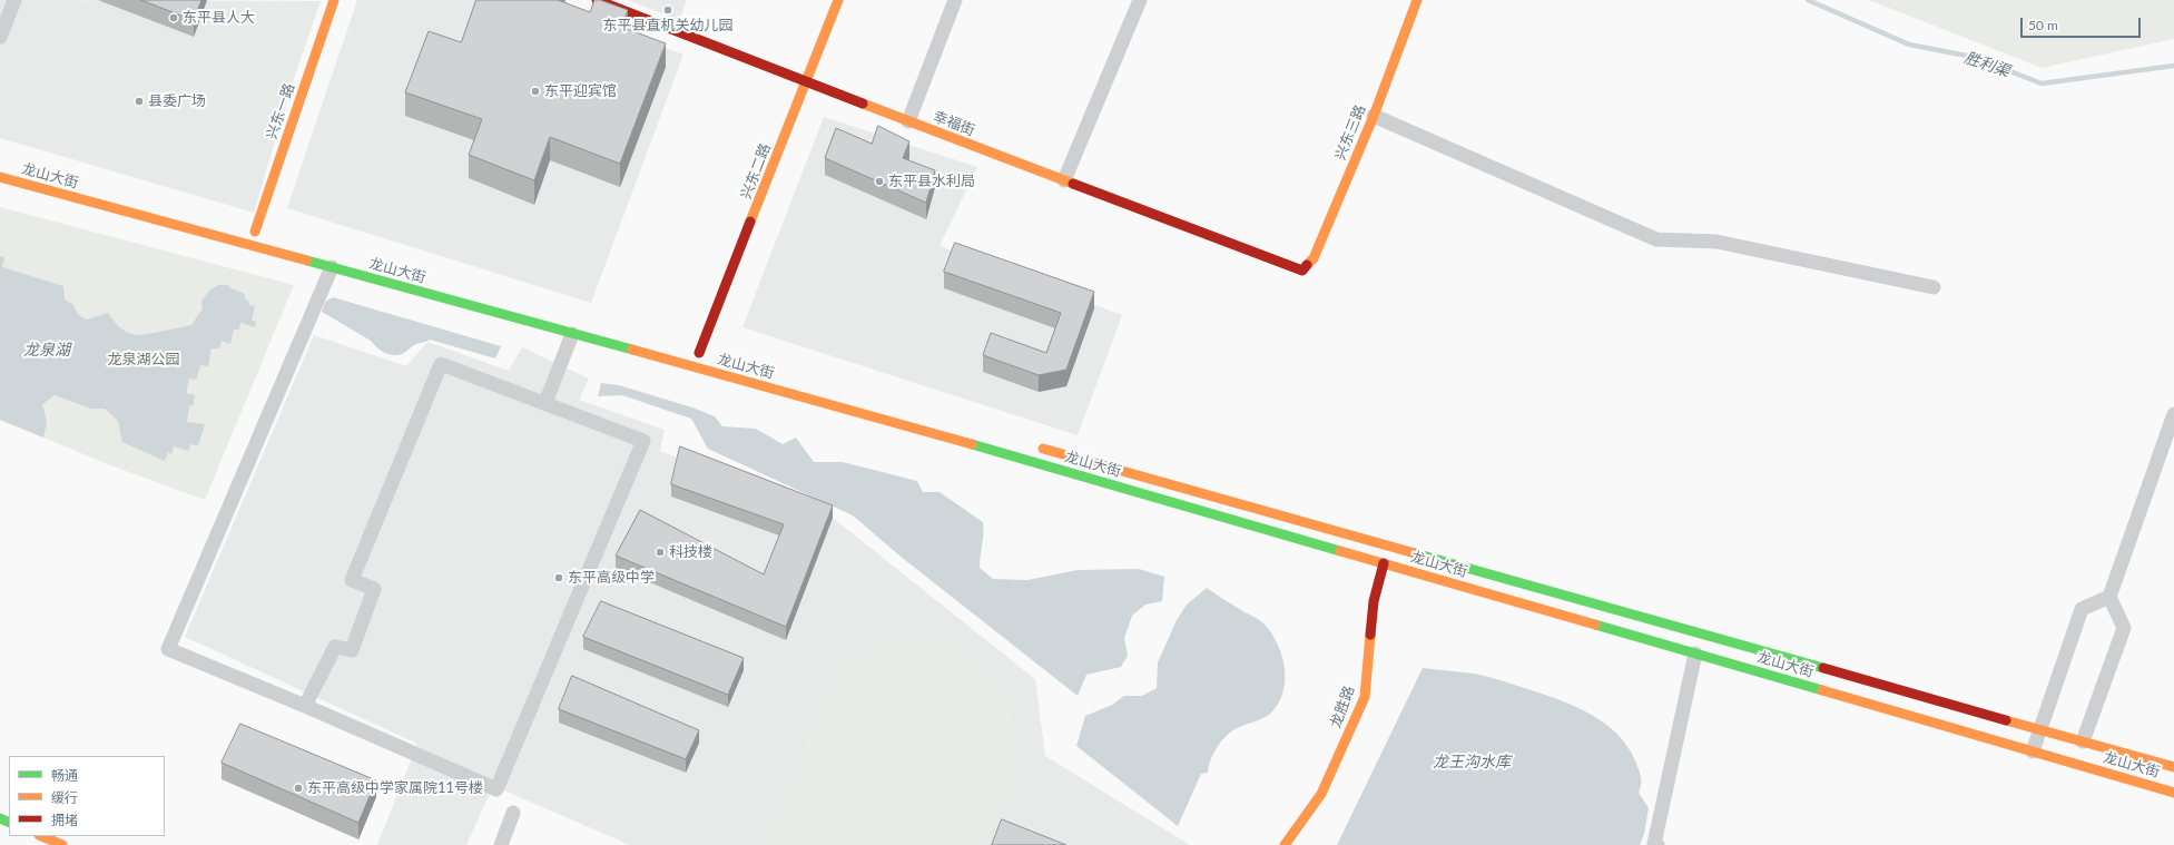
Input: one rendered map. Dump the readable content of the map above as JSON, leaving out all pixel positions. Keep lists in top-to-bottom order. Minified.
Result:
{"streets":{"main road":["兴东一路","幸福街","兴东三路","兴东二路","龙山大街","龙胜路"]},"crossings":[["幸福街","兴东三路"],["幸福街","兴东二路"],["龙山大街","龙胜路"]],"water":["胜利渠","龙泉湖","龙王沟水库"],"parks":["龙泉湖公园"],"places":["东平县直机关幼儿园","东平县人大","东平迎宾馆","县委广场","东平县水利局","科技楼","东平高级中学","东平高级中学家属院11号楼"],"legend":["畅通","缓行","拥堵"],"scale_bar":"50 m"}
